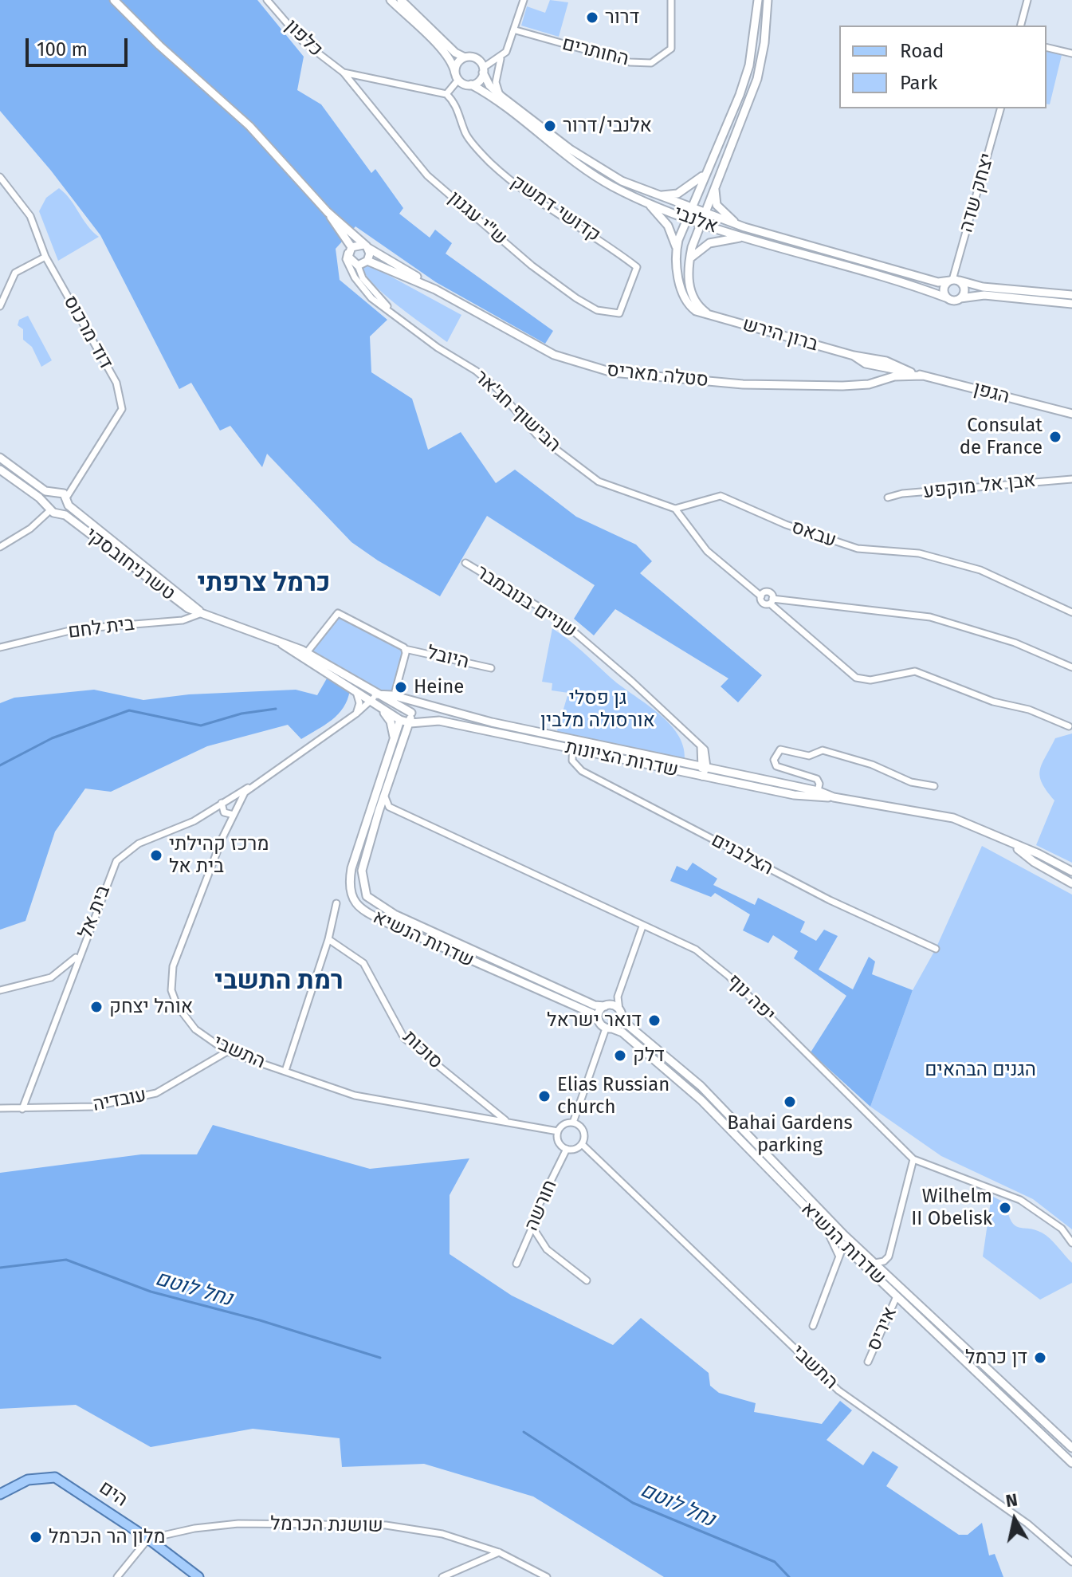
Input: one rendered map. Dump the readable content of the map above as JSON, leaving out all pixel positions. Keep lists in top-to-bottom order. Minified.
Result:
{"streets":{"main road":["הים"],"street":["כלפון","החותרים","יצחק שדה","קדושי דמשק","ש\"י עגנון","אלנבי","דוד מרכוס","ברון הירש","סטלה מאריס","הגפן","הבישוף חג'אר","אבן אל מוקפע","עבאס","טשרניחובסקי","שניים בנובמבר","בית לחם","היובל","שדרות הציונות","הצלבנים","בית אל","שדרות הנשיא","יפה נוף","סוכות","התשבי","עובדיה","חורשה","איריס","שושנת הכרמל"]},"crossings":[["כלפון","ש\"י עגנון"],["יצחק שדה","אלנבי"],["קדושי דמשק","ש\"י עגנון"],["אלנבי","ברון הירש"],["ברון הירש","הגפן"],["סטלה מאריס","הגפן"],["סטלה מאריס","הבישוף חג'אר"],["הבישוף חג'אר","עבאס"],["טשרניחובסקי","בית לחם"],["טשרניחובסקי","היובל"],["טשרניחובסקי","שדרות הציונות"],["טשרניחובסקי","שדרות הנשיא"],["טשרניחובסקי","התשבי"],["שניים בנובמבר","שדרות הציונות"],["שדרות הציונות","הצלבנים"],["שדרות הציונות","שדרות הנשיא"],["בית אל","התשבי"],["בית אל","עובדיה"],["שדרות הנשיא","איריס"],["סוכות","התשבי"],["התשבי","עובדיה"],["התשבי","חורשה"],["הים","שושנת הכרמל"]],"districts":["כרמל צרפתי","רמת התשבי"],"water":["נחל לוטם"],"parks":["גן פסלי אורסולה מלבין","הגנים הבהאים"],"places":["דרור","אלנבי/דרור","Consulat de France","Heine","מרכז קהילתי בית אל","אוהל יצחק","דואר ישראל","דלק","Elias Russian church","Bahai Gardens parking","Wilhelm II Obelisk","דן כרמל","מלון הר הכרמל"],"legend":["Road","Park"],"scale_bar":"100 m","north":"top"}
